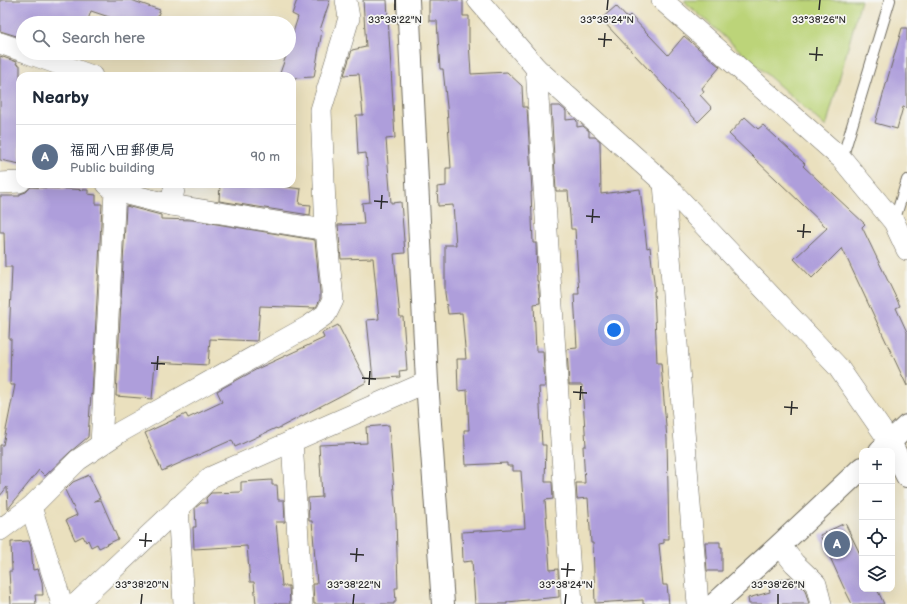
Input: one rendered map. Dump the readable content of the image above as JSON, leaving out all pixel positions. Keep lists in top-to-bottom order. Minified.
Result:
{"page":{"search":"Search here","heading":"Nearby","list":[{"mark":"A","name":"福岡八田郵便局","note":"Public building","value":"90 m"}],"map_buttons":["+","−"],"pins":"A"},"coordinates":["33°38'22\"N","33°38'24\"N","33°38'26\"N","33°38'20\"N"]}
